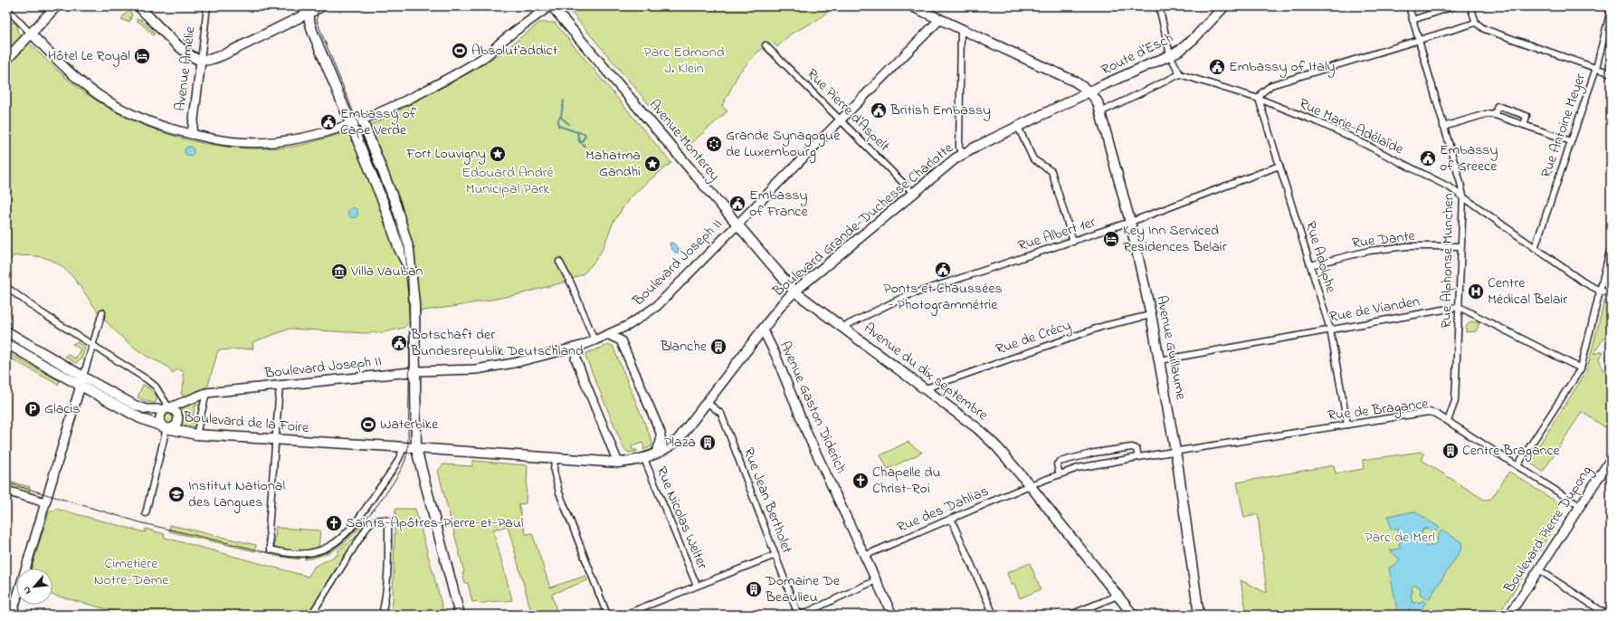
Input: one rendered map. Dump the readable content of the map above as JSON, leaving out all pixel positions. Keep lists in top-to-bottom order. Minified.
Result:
{"streets":{"main road":["Route d'Esch","Avenue Amélie","Avenue Monterey","Boulevard Grande-Duchesse Charlotte","Boulevard Joseph II","Avenue Guillaume","Avenue du dix septembre","Avenue Gaston Diderich","Boulevard de la Foire","Boulevard Pierre Dupong"],"street":["Rue Pierre d'Aspelt","Rue Antoine Meyer","Rue Marie-Adélaïde","Rue Albert 1er","Rue Dante","Rue Adolphe","Rue Alphonse Munchen","Rue de Vianden","Rue de Crécy","Rue de Bragance","Rue Jean Bertholet","Rue des Dahlias","Rue Nicolas Welter"]},"crossings":[["Route d'Esch","Boulevard Grande-Duchesse Charlotte"],["Route d'Esch","Avenue Guillaume"],["Rue Pierre d'Aspelt","Boulevard Grande-Duchesse Charlotte"],["Rue Pierre d'Aspelt","Boulevard Joseph II"],["Rue Antoine Meyer","Rue Marie-Adélaïde"],["Rue Marie-Adélaïde","Rue Adolphe"],["Rue Marie-Adélaïde","Rue Alphonse Munchen"],["Avenue Monterey","Boulevard Grande-Duchesse Charlotte"],["Avenue Monterey","Boulevard Joseph II"],["Avenue Monterey","Avenue du dix septembre"],["Boulevard Grande-Duchesse Charlotte","Avenue Guillaume"],["Boulevard Grande-Duchesse Charlotte","Avenue du dix septembre"],["Boulevard Grande-Duchesse Charlotte","Avenue Gaston Diderich"],["Boulevard Grande-Duchesse Charlotte","Boulevard de la Foire"],["Boulevard Grande-Duchesse Charlotte","Rue Jean Bertholet"],["Boulevard Grande-Duchesse Charlotte","Rue Nicolas Welter"],["Rue Albert 1er","Rue Adolphe"],["Rue Albert 1er","Avenue Guillaume"],["Rue Albert 1er","Avenue du dix septembre"],["Rue Dante","Rue Adolphe"],["Rue Dante","Rue Alphonse Munchen"],["Rue Adolphe","Rue de Vianden"],["Rue Adolphe","Rue de Bragance"],["Rue Alphonse Munchen","Rue de Vianden"],["Rue Alphonse Munchen","Rue de Bragance"],["Boulevard Joseph II","Boulevard de la Foire"],["Rue de Vianden","Avenue Guillaume"],["Rue de Crécy","Avenue Guillaume"],["Rue de Crécy","Avenue du dix septembre"],["Avenue Guillaume","Rue de Bragance"],["Avenue du dix septembre","Rue des Dahlias"],["Avenue Gaston Diderich","Rue Jean Bertholet"],["Avenue Gaston Diderich","Rue des Dahlias"],["Rue de Bragance","Rue des Dahlias"],["Rue de Bragance","Boulevard Pierre Dupong"]],"parks":["Parc Edmond J. Klein","Edouard André Municipal Park","Parc de Merl","Cimetière Notre-Dame"],"places":{"sports":["Absolut'addict","Waterbike"],"hotel":["Hôtel Le Royal","Key Inn Serviced Residences Belair"],"public building":["Embassy of Italy","British Embassy","Embassy of Cape Verde","Embassy of Greece","Embassy of France","Ponts et Chaussées - Photogrammétrie","Botschaft der Bundesrepublik Deutschland"],"synagogue":["Grande Synagogue de Luxembourg"],"place":["Fort Louvigny","Mahatma Gandhi"],"museum":["Villa Vauban"],"hospital":["Centre Médical Belair"],"building":["Blanche","Plaza","Centre Bragance","Domaine De Beaulieu"],"parking":["Glacis"],"church":["Chapelle du Christ-Roi","Saints-Apôtres-Pierre-et-Paul"],"school or university":["Institut National des Langues"]},"north":"bottom left"}
